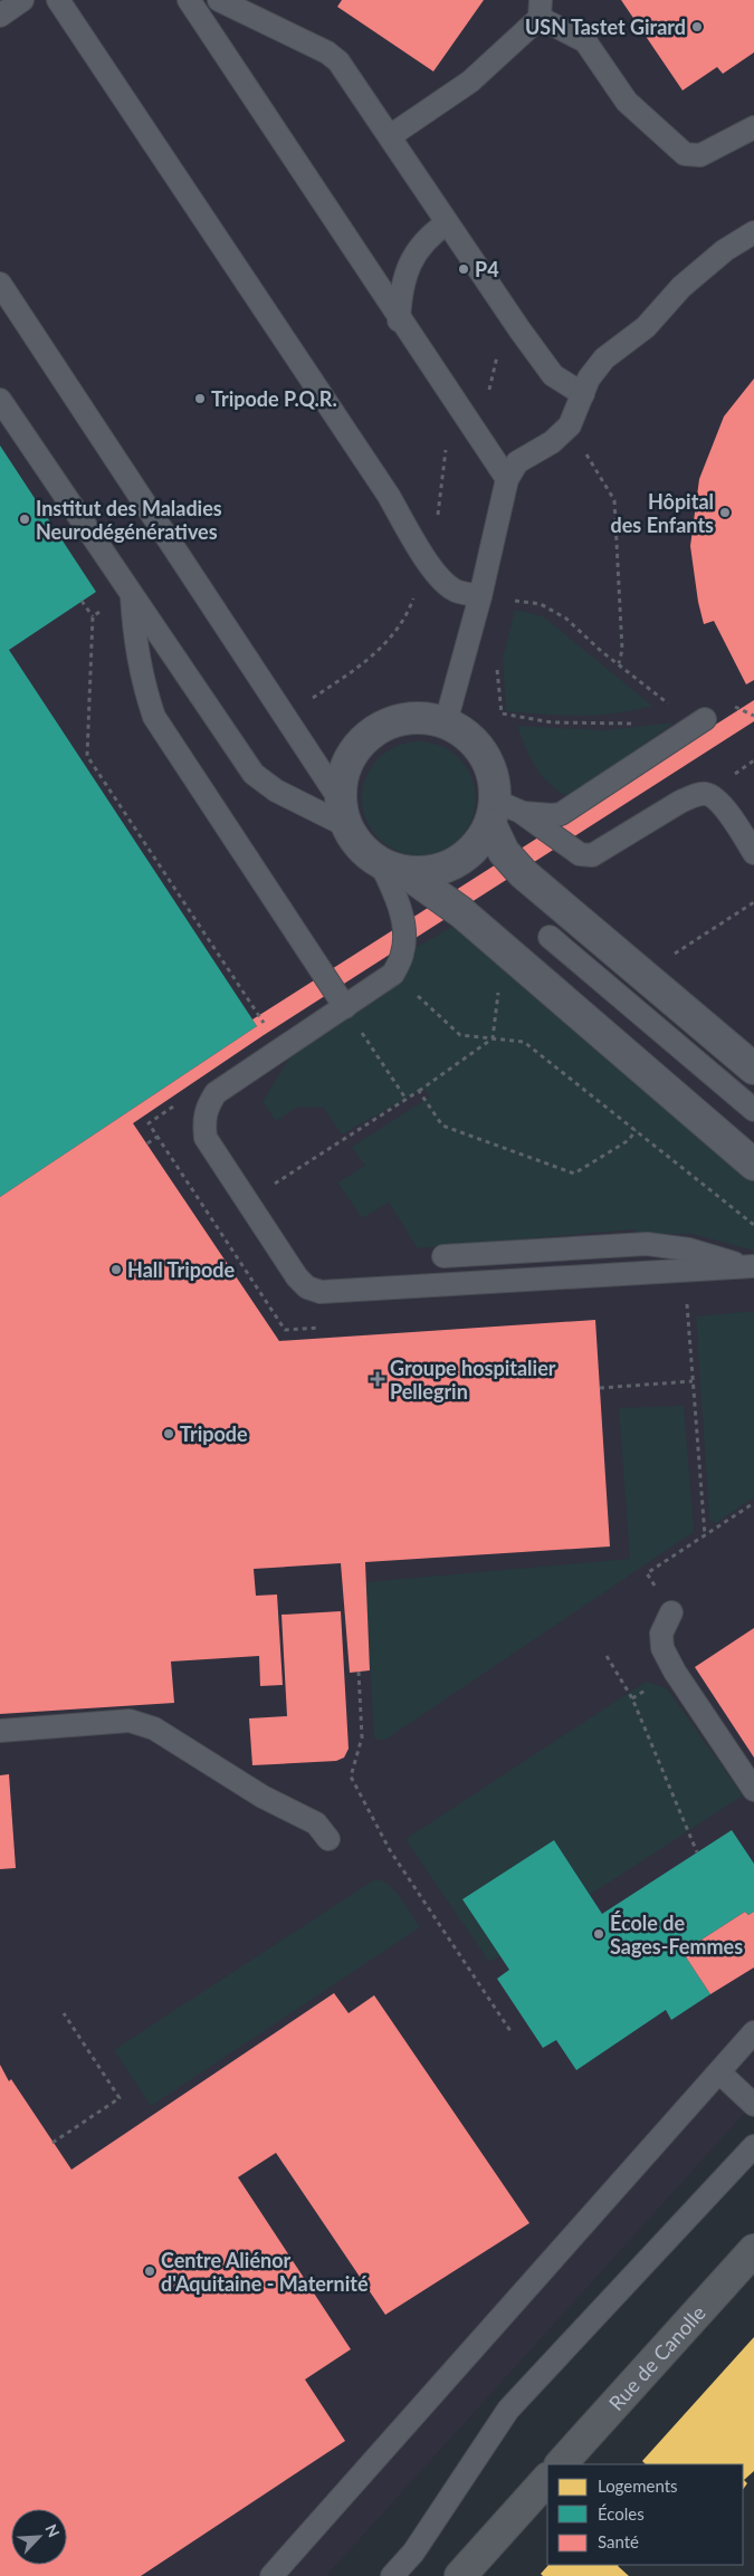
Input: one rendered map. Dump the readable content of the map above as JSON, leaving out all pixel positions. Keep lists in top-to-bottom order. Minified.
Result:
{"streets":{"street":["Rue de Canolle"]},"places":{"other":["USN Tastet Girard","P4","Tripode P.Q.R.","Hôpital des Enfants","Institut des Maladies Neurodégénératives","Hall Tripode","Tripode","École de Sages-Femmes","Centre Aliénor d'Aquitaine - Maternité"],"health":["Groupe hospitalier Pellegrin"]},"legend":["Logements","Écoles","Santé"],"north":"top right"}
